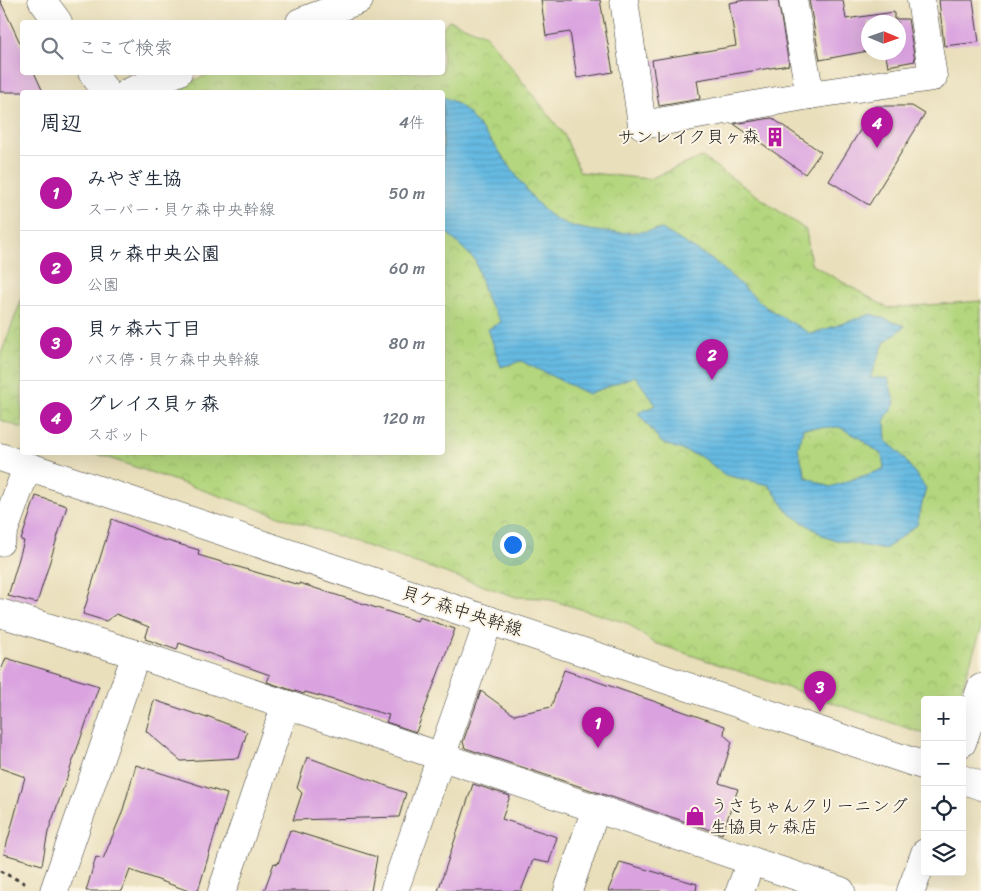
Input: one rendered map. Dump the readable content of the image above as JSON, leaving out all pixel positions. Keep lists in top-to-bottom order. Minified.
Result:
{"streets":{"street":["貝ケ森中央幹線"]},"places":{"building":["サンレイク貝ヶ森"],"shop":["うさちゃんクリーニング 生協貝ヶ森店"]},"north":"right","page":{"search":"ここで検索","heading":["周辺","4件"],"pins":["4","2","3","1"],"list":[{"mark":"1","name":"みやぎ生協","note":"スーパー · 貝ケ森中央幹線","value":"50 m"},{"mark":"2","name":"貝ヶ森中央公園","note":"公園","value":"60 m"},{"mark":"3","name":"貝ヶ森六丁目","note":"バス停 · 貝ケ森中央幹線","value":"80 m"},{"mark":"4","name":"グレイス貝ヶ森","note":"スポット","value":"120 m"}],"map_buttons":["+","−"]}}
